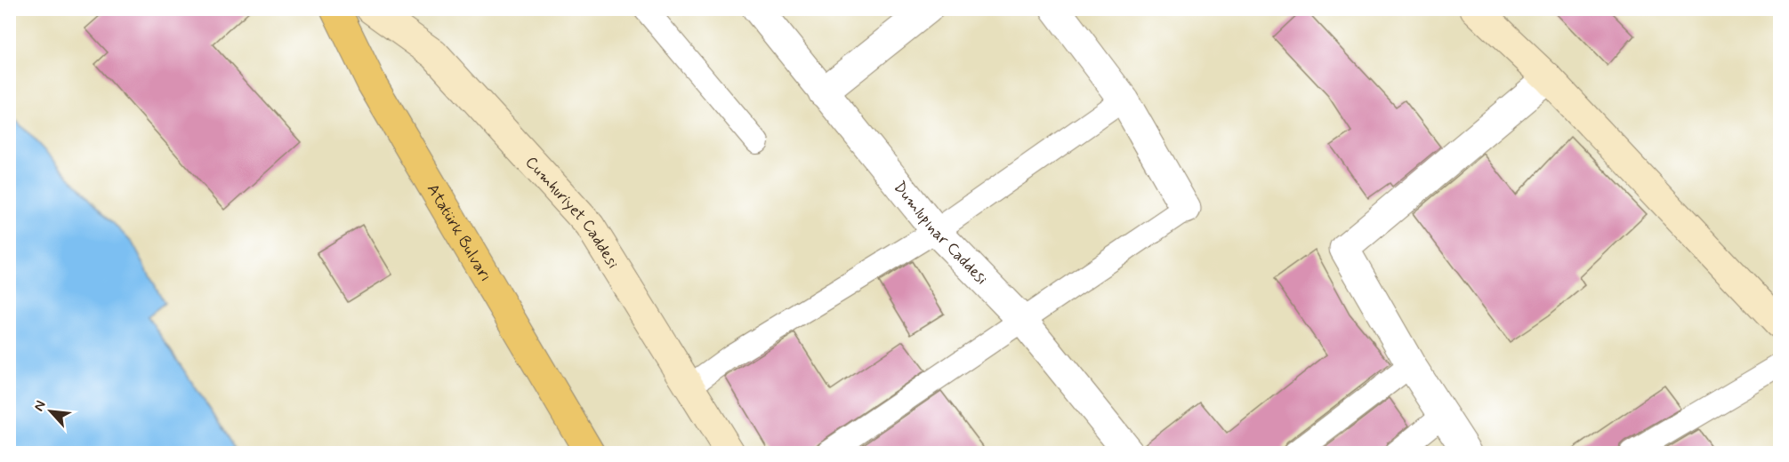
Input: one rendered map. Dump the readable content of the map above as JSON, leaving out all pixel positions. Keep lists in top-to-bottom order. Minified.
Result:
{"streets":{"main road":["Cumhuriyet Caddesi","Atatürk Bulvarı"],"street":["Dumlupınar Caddesi"]},"north":"top left"}
